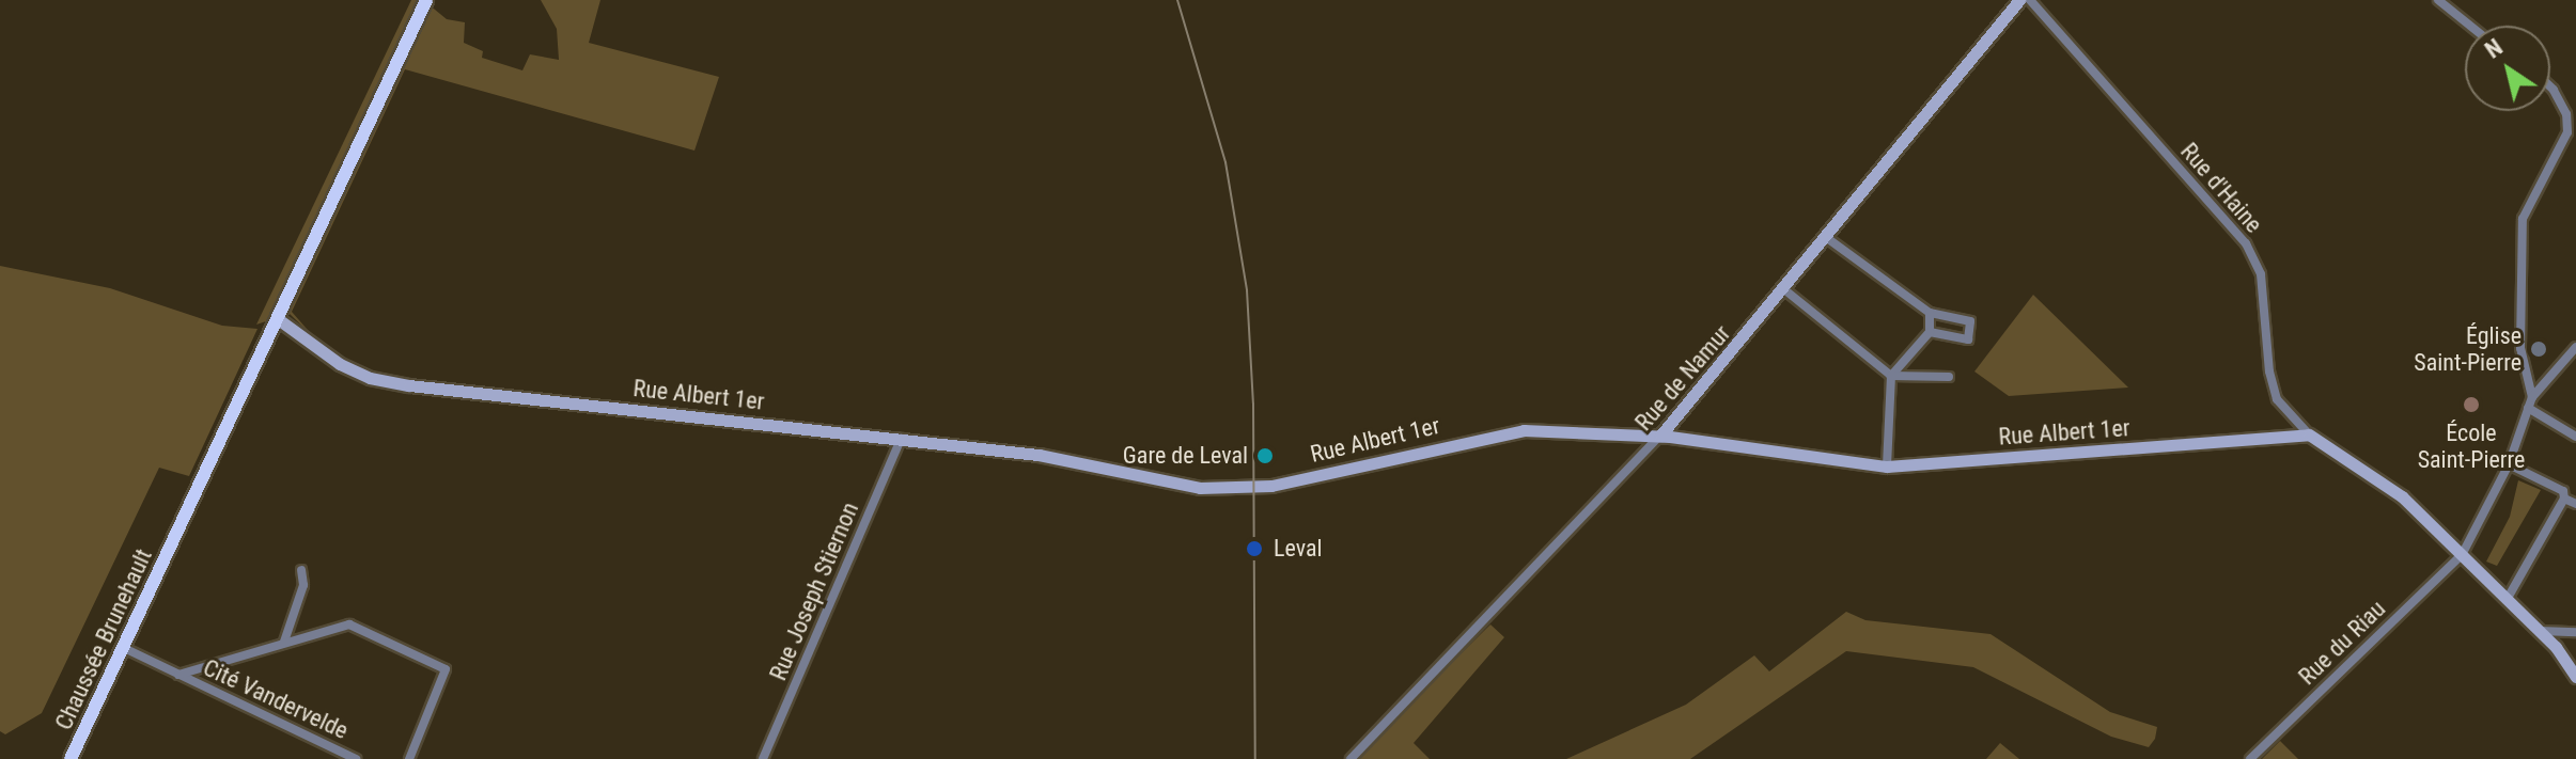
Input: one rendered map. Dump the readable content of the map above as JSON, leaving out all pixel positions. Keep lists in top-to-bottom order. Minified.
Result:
{"streets":{"main road":["Chaussée Brunehault"],"street":["Rue d'Haine","Rue de Namur","Rue Albert 1er","Rue Joseph Stiernon","Rue du Riau","Cité Vandervelde"]},"crossings":[["Rue d'Haine","Rue Albert 1er"],["Rue de Namur","Rue Albert 1er"],["Rue Albert 1er","Rue Joseph Stiernon"],["Rue Albert 1er","Chaussée Brunehault"],["Chaussée Brunehault","Cité Vandervelde"]],"places":["Église Saint-Pierre","École Saint-Pierre","Gare de Leval","Leval"],"north":"top left"}
